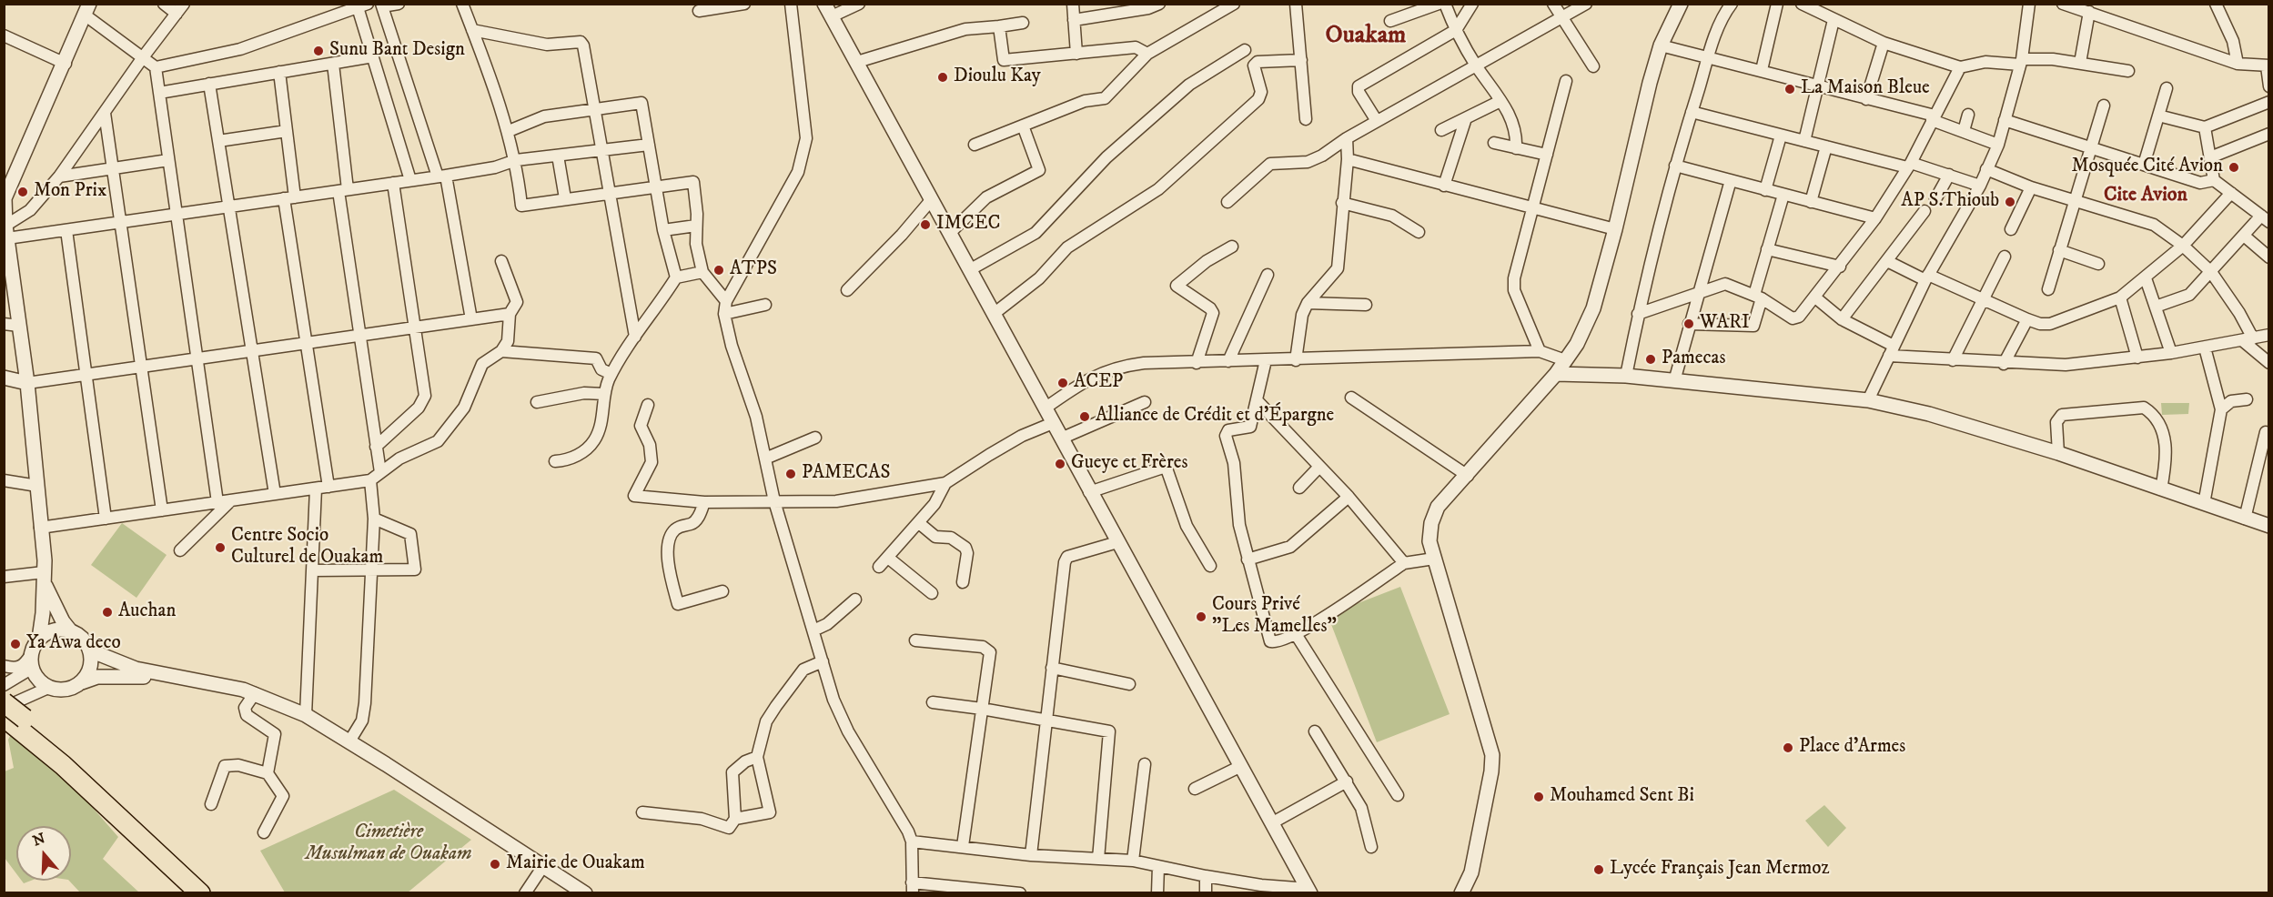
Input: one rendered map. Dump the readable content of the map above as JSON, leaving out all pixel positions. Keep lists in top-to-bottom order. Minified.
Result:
{"districts":["Ouakam","Cite Avion"],"parks":["Cimetière Musulman de Ouakam"],"places":["Sunu Bant Design","Dioulu Kay","La Maison Bleue","Mosquée Cité Avion","Mon Prix","AP S.Thioub","IMCEC","ATPS","WARI","Pamecas","ACEP","Alliance de Crédit et d'Épargne","Gueye et Frères","PAMECAS","Centre Socio Culturel de Ouakam","Auchan","Cours Privé \"Les Mamelles\"","Ya Awa deco","Place d'Armes","Mouhamed Sent Bi","Mairie de Ouakam","Lycée Français Jean Mermoz"],"north":"top"}
